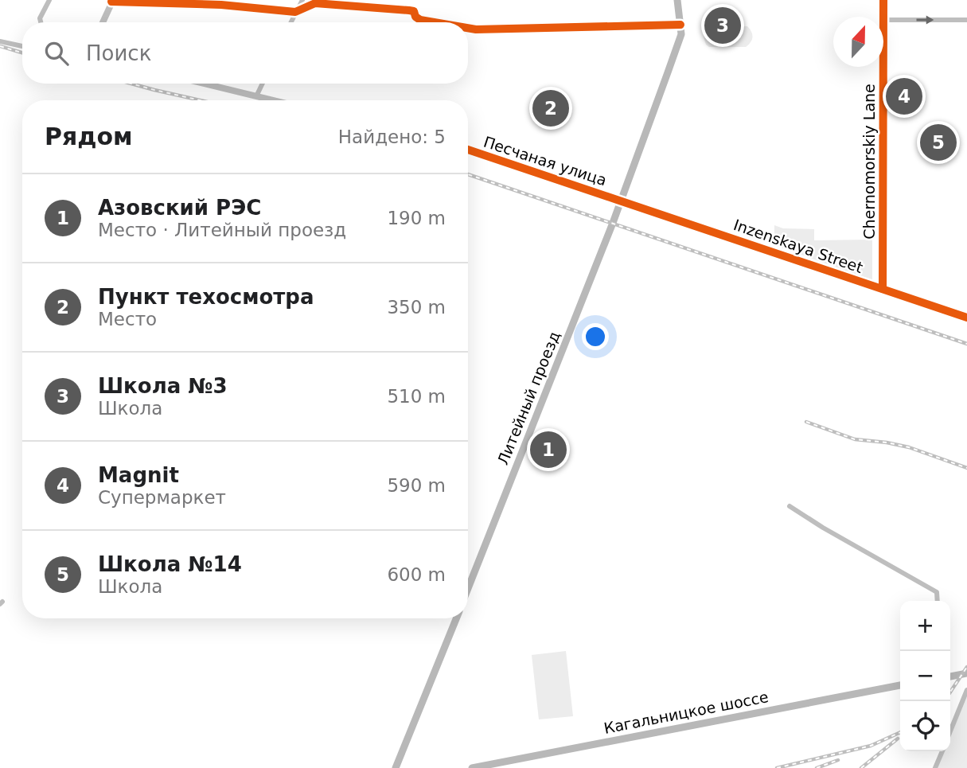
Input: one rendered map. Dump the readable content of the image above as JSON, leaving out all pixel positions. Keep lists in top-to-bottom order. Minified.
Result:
{"streets":{"main road":["Литейный проезд","Кагальницкое шоссе"],"street":["Песчаная улица","Chernomorskiy Lane","Inzenskaya Street"]},"crossings":[["Песчаная улица","Inzenskaya Street"],["Песчаная улица","Литейный проезд"],["Chernomorskiy Lane","Inzenskaya Street"],["Inzenskaya Street","Литейный проезд"]],"north":"top","page":{"pins":["3","4","2","5","1"],"search":"Поиск","heading":["Рядом","Найдено: 5"],"list":[{"mark":"1","name":"Азовский РЭС","note":"Место · Литейный проезд","value":"190 m"},{"mark":"2","name":"Пункт техосмотра","note":"Место","value":"350 m"},{"mark":"3","name":"Школа №3","note":"Школа","value":"510 m"},{"mark":"4","name":"Magnit","note":"Супермаркет","value":"590 m"},{"mark":"5","name":"Школа №14","note":"Школа","value":"600 m"}],"map_buttons":["+","−"]}}
